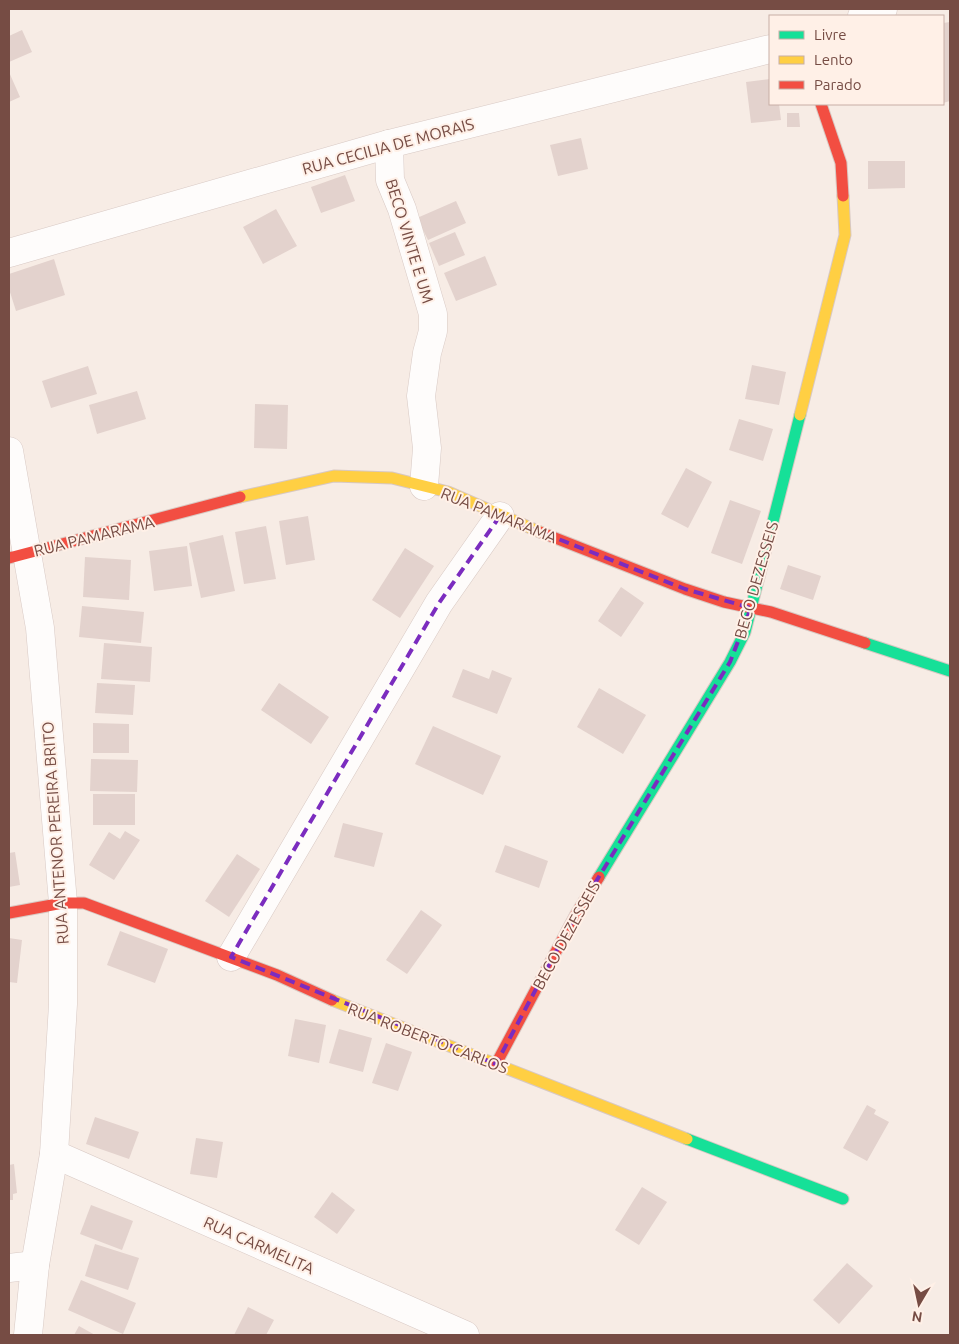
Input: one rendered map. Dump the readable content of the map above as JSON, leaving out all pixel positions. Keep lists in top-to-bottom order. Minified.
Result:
{"streets":{"street":["RUA CECILIA DE MORAIS","BECO VINTE E UM","RUA PAMARAMA","BECO DEZESSEIS","RUA ANTENOR PEREIRA BRITO","RUA ROBERTO CARLOS","RUA CARMELITA"]},"crossings":[["RUA CECILIA DE MORAIS","BECO VINTE E UM"],["BECO VINTE E UM","RUA PAMARAMA"],["RUA PAMARAMA","BECO DEZESSEIS"],["RUA PAMARAMA","RUA ANTENOR PEREIRA BRITO"],["BECO DEZESSEIS","RUA ROBERTO CARLOS"],["RUA ANTENOR PEREIRA BRITO","RUA ROBERTO CARLOS"],["RUA ANTENOR PEREIRA BRITO","RUA CARMELITA"]],"legend":["Livre","Lento","Parado"],"north":"bottom"}
